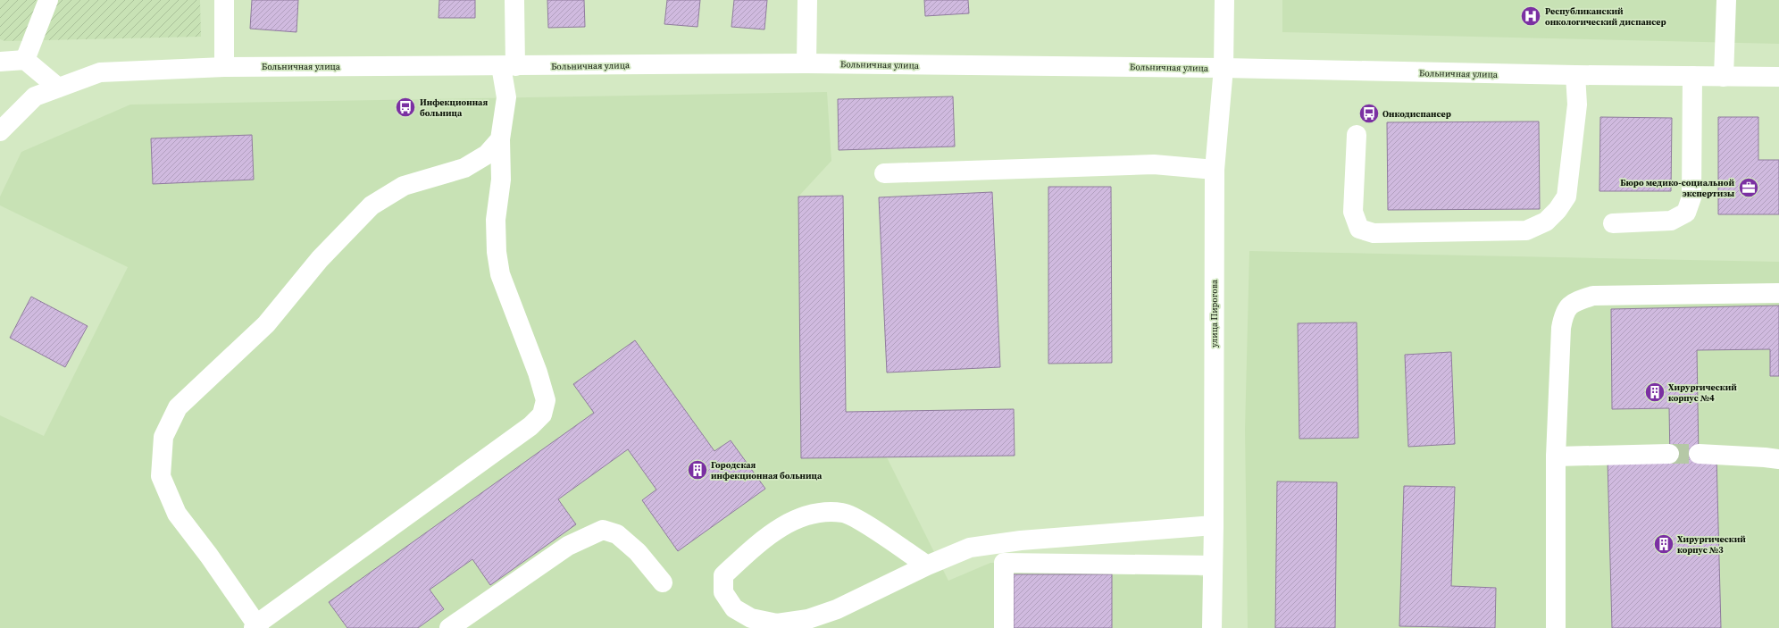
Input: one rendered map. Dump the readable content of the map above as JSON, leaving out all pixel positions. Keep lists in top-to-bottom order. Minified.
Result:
{"streets":{"street":["Больничная улица","улица Пирогова"]},"crossings":[["Больничная улица","улица Пирогова"]],"places":{"hospital":["Республиканский онкологический диспансер"],"bus stop":["Инфекционная больница","Онкодиспансер"],"office":["Бюро медико-социальной экспертизы"],"building":["Хирургический корпус №4","Городская инфекционная больница","Хирургический корпус №3"]}}
